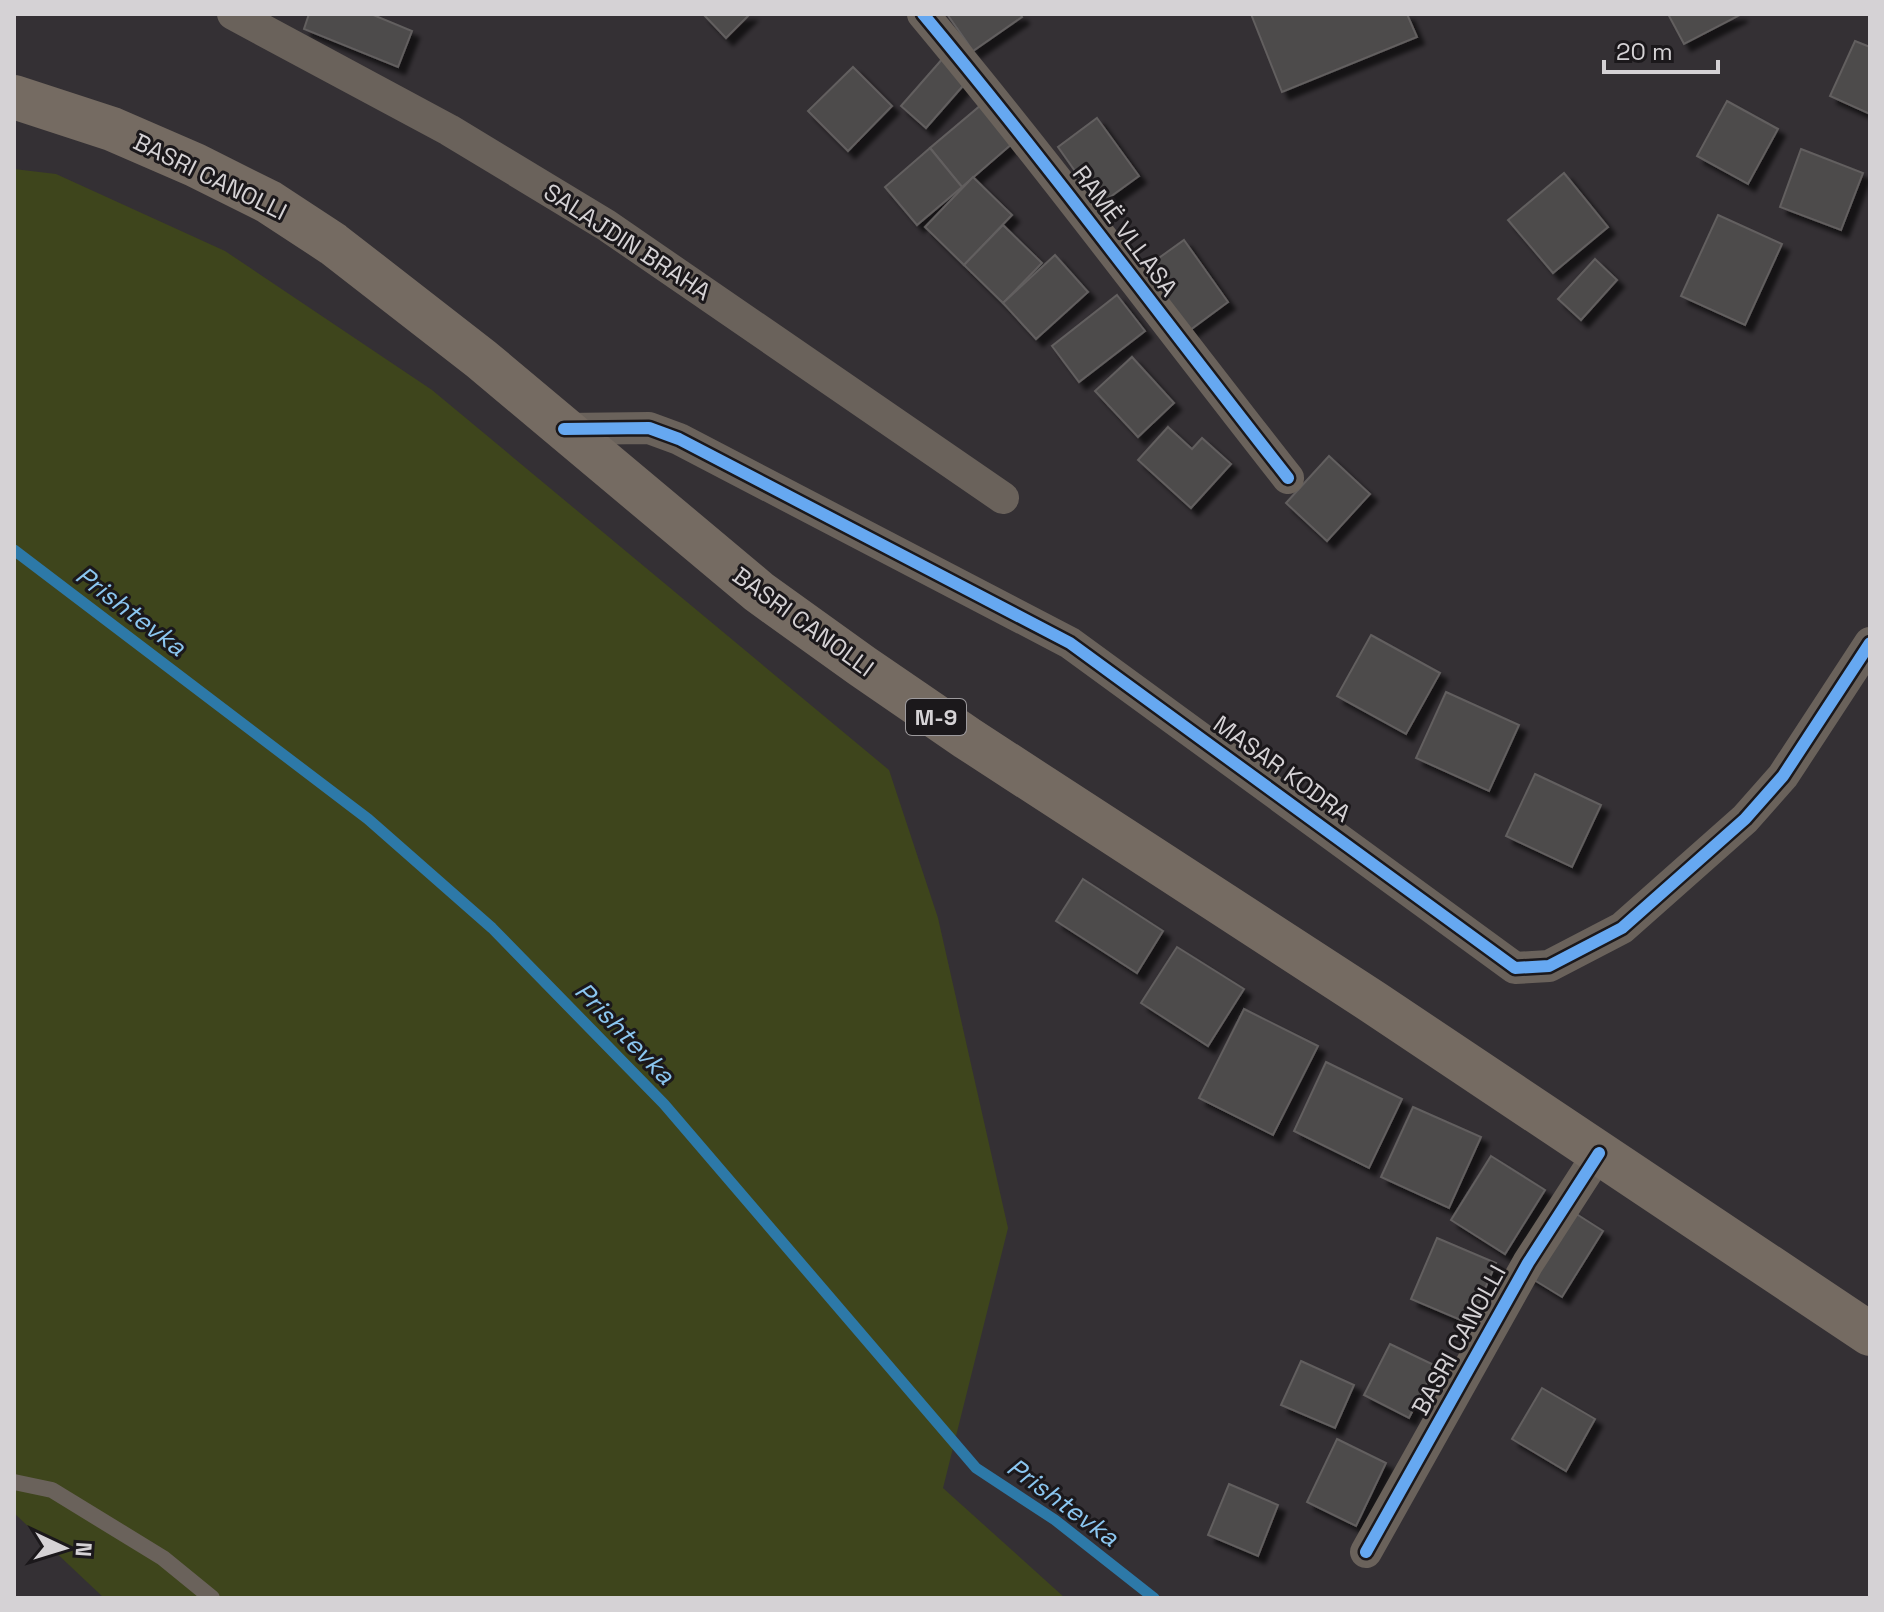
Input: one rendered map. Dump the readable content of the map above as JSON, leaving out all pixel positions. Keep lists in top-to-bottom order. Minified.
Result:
{"streets":{"main road":["BASRI CANOLLI","M-9"],"street":["RAMË VLLASA","SALAJDIN BRAHA","MASAR KODRA"]},"crossings":[["BASRI CANOLLI","MASAR KODRA"]],"water":["Prishtevka"],"scale_bar":"20 m","north":"right"}
